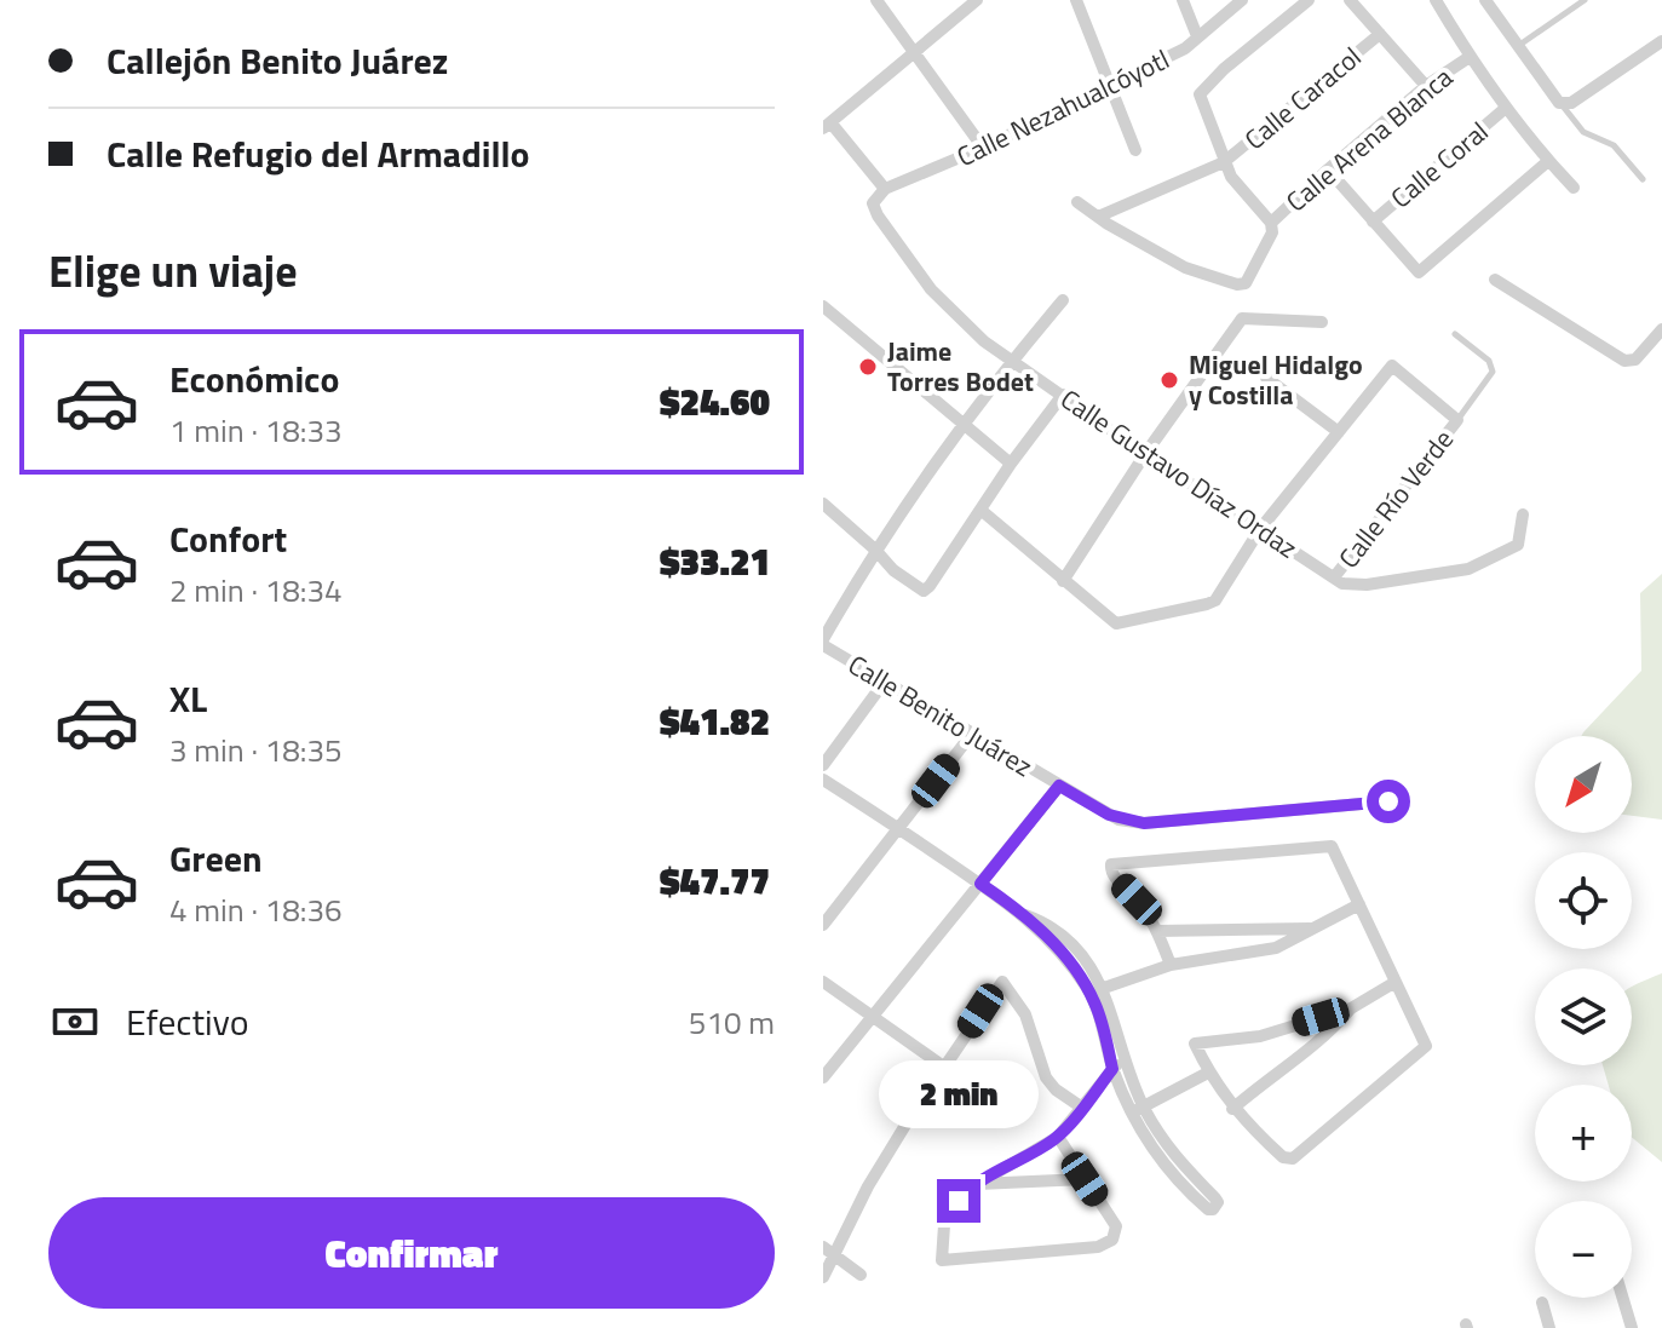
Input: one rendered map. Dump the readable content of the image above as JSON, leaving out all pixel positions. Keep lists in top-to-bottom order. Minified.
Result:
{"streets":{"street":["Calle Caracol","Calle Nezahualcóyotl","Calle Arena Blanca","Calle Coral","Calle Gustavo Díaz Ordaz","Calle Río Verde","Calle Benito Juárez"]},"crossings":[["Calle Nezahualcóyotl","Calle Gustavo Díaz Ordaz"],["Calle Gustavo Díaz Ordaz","Calle Río Verde"]],"places":["Jaime Torres Bodet","Miguel Hidalgo y Costilla"],"north":"bottom left","page":{"banner":["Callejón Benito Juárez","Calle Refugio del Armadillo"],"heading":"Elige un viaje","list":[{"name":"Económico","note":"1 min · 18:33","value":"$24.60"},{"name":"Confort","note":"2 min · 18:34","value":"$33.21"},{"name":"XL","note":"3 min · 18:35","value":"$41.82"},{"name":"Green","note":"4 min · 18:36","value":"$47.77"}],"map_buttons":["+","−"],"pay":["Efectivo","510 m"],"bubble":"2 min","buttons":"Confirmar"}}
